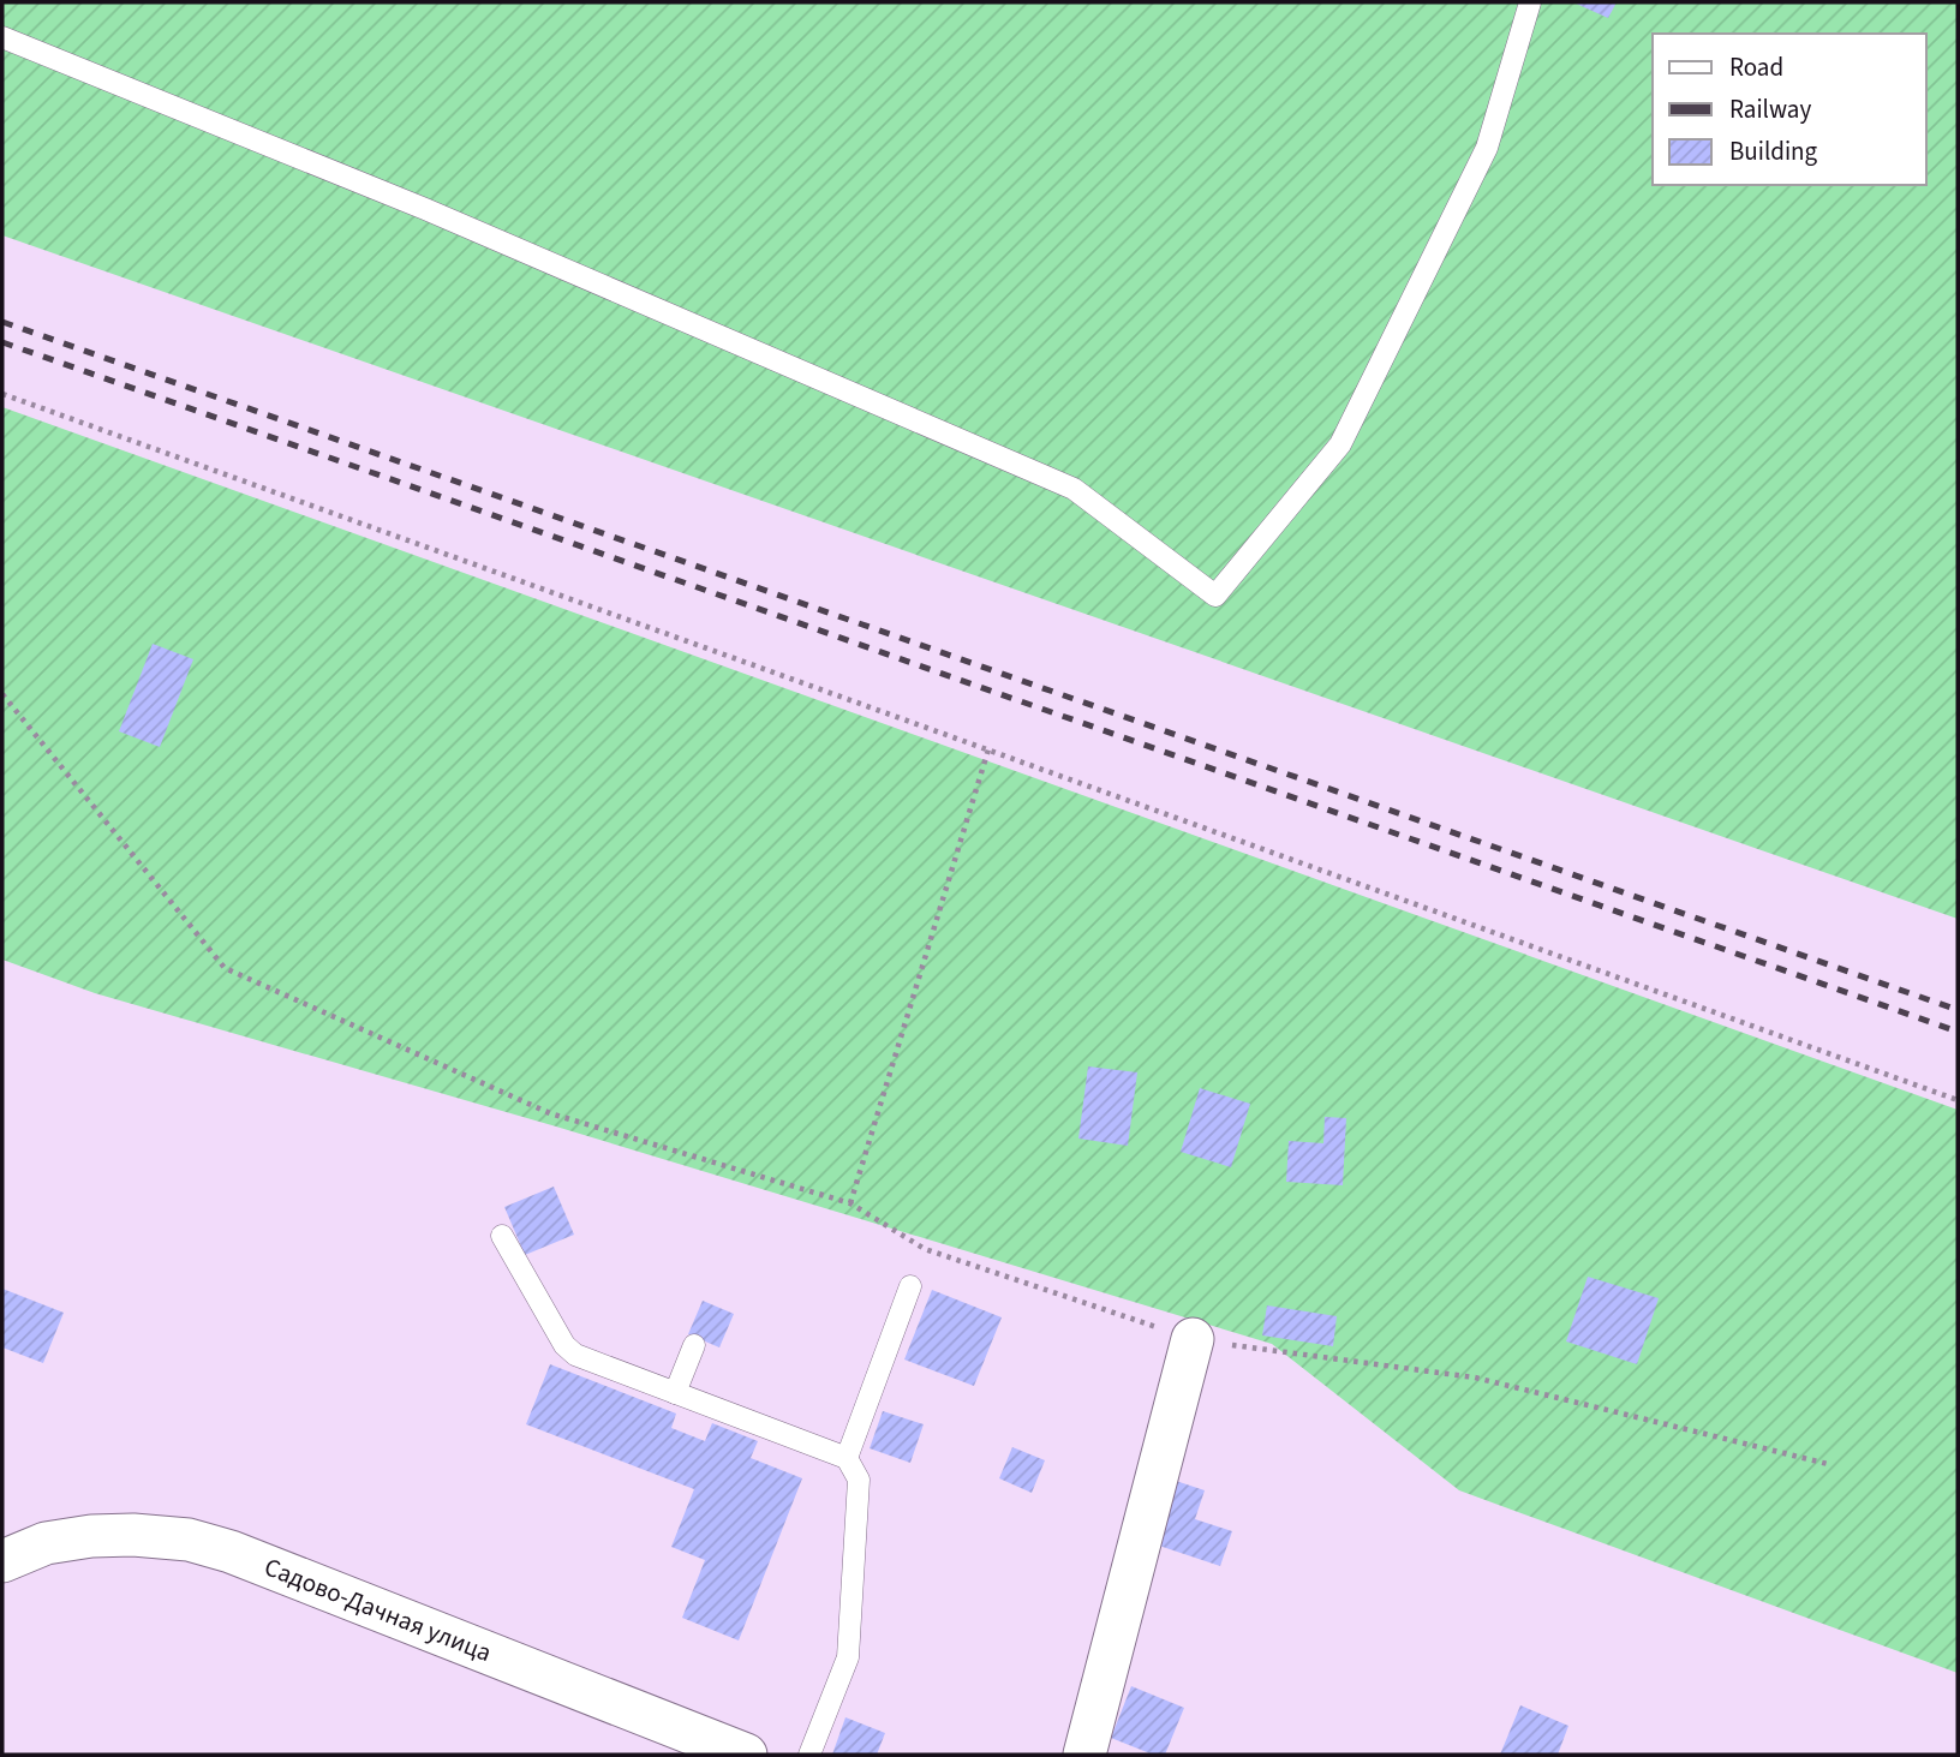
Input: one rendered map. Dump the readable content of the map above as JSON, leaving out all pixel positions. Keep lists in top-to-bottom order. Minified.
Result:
{"streets":{"street":["Садово-Дачная улица"]},"legend":["Road","Railway","Building"]}
